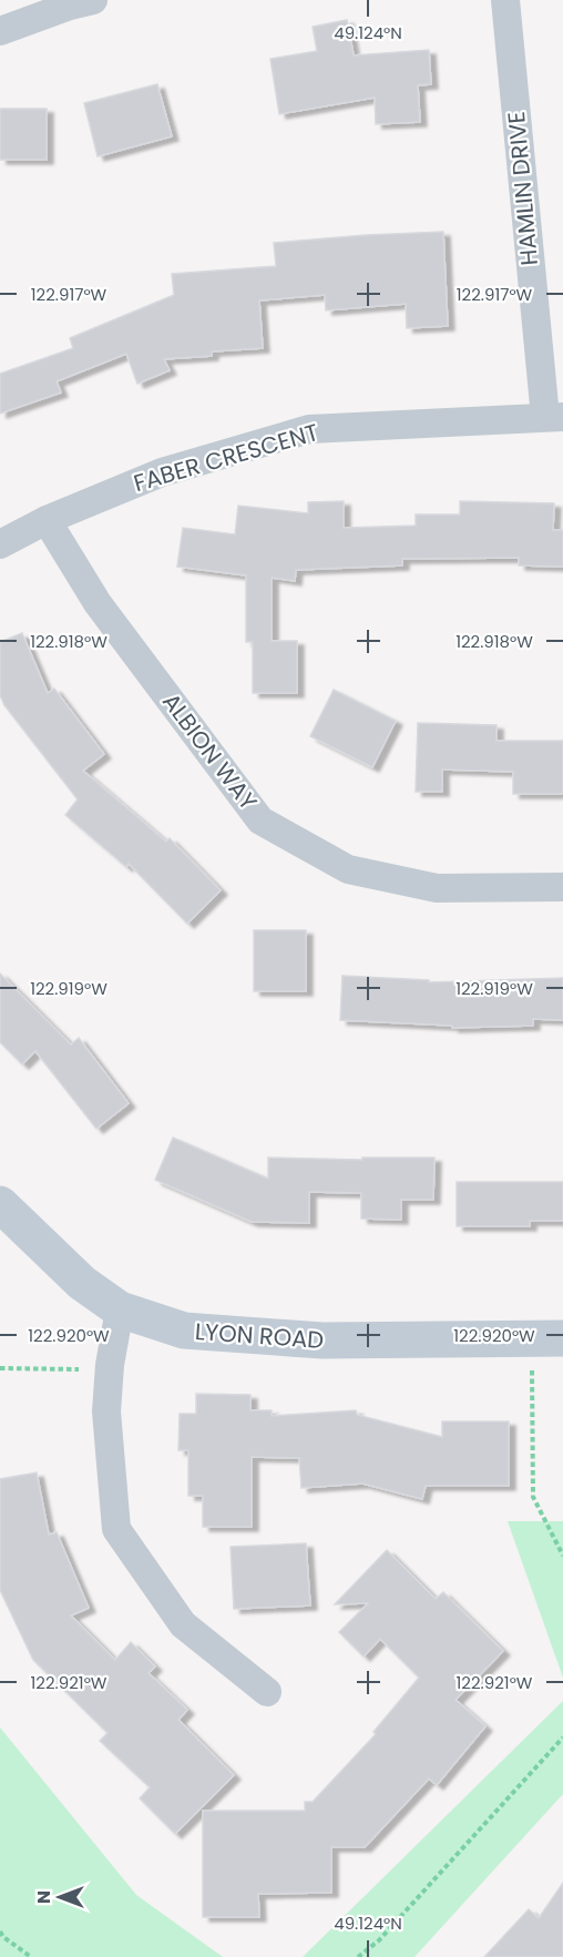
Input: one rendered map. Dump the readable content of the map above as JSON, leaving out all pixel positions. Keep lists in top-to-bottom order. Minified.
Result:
{"streets":{"street":["HAMLIN DRIVE","FABER CRESCENT","ALBION WAY","LYON ROAD"]},"crossings":[["HAMLIN DRIVE","FABER CRESCENT"],["FABER CRESCENT","ALBION WAY"]],"north":"left","coordinates":["49.124°N","122.917°W","122.918°W","122.919°W","122.920°W","122.921°W"]}
